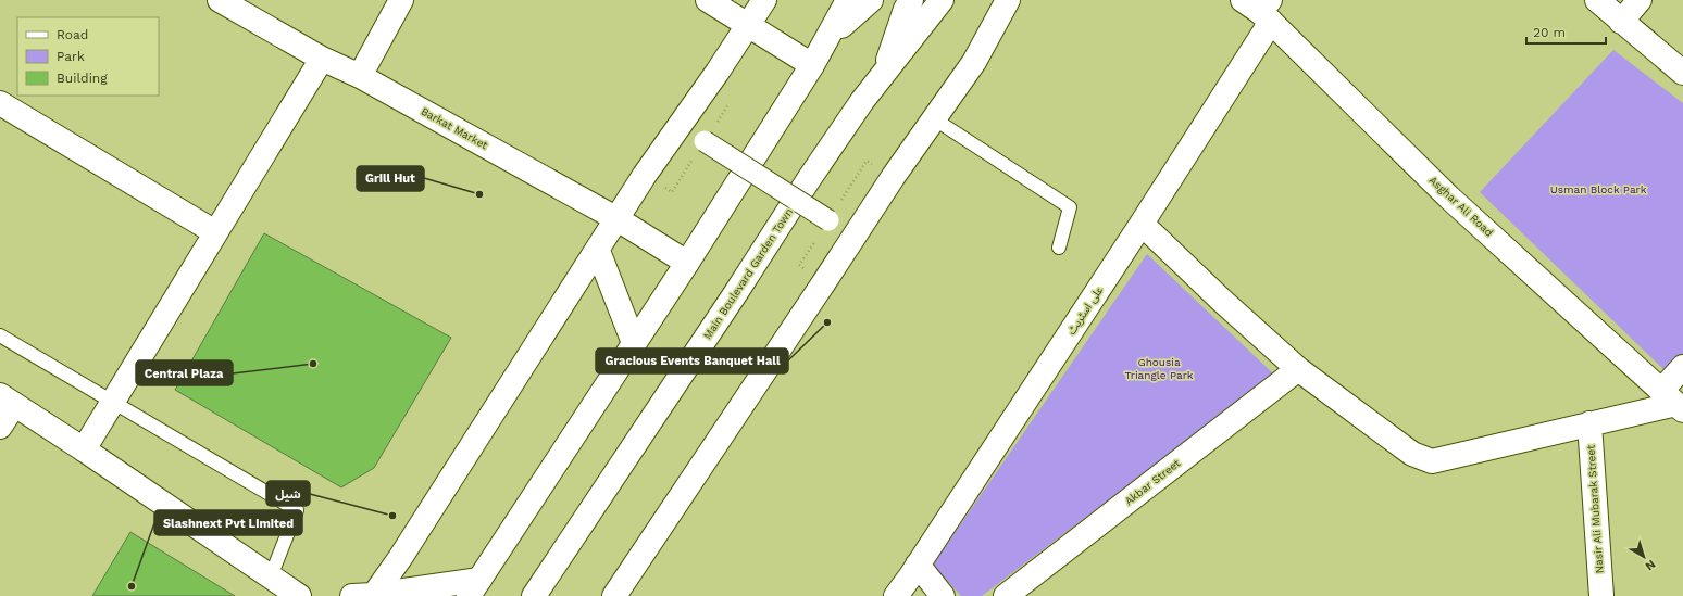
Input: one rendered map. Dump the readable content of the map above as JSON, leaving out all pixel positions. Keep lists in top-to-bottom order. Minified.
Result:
{"streets":{"street":["Barkat Market","Asghar Ali Road","Main Boulevard Garden Town","علی اسٹریٹ","Akbar Street","Nasir Ali Mubarak Street"]},"crossings":[["Asghar Ali Road","علی اسٹریٹ"]],"parks":["Usman Block Park","Ghousia Triangle Park"],"places":["Grill Hut","Gracious Events Banquet Hall","Central Plaza","شیل","Slashnext Pvt Limited"],"legend":["Road","Park","Building"],"scale_bar":"20 m","north":"bottom right"}
